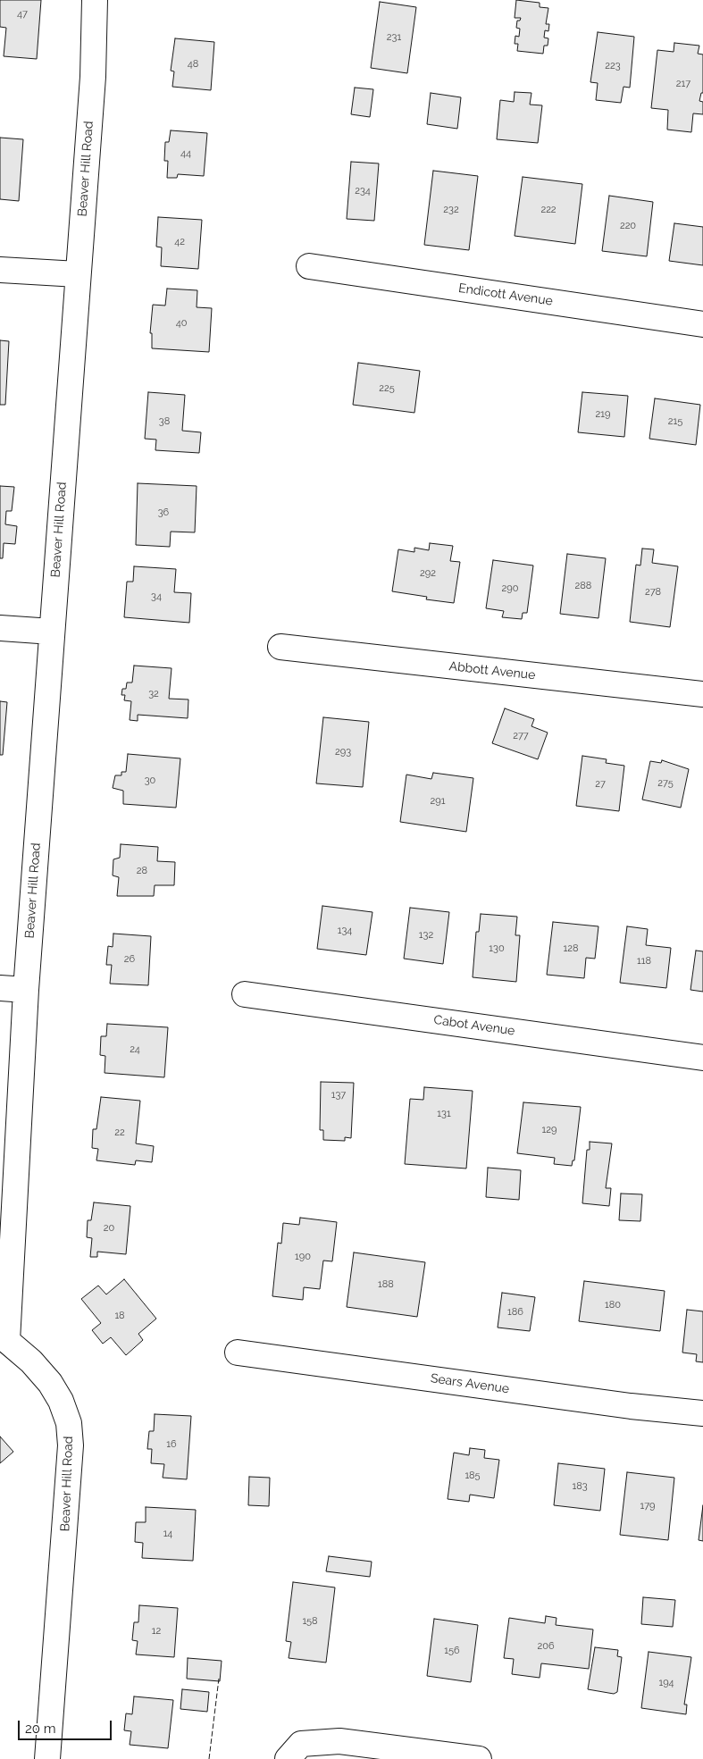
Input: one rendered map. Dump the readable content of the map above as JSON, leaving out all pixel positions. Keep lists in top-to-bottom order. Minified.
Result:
{"streets":{"street":["Beaver Hill Road","Endicott Avenue","Abbott Avenue","Cabot Avenue","Sears Avenue"]},"house_numbers":["47","231","48","223","217","44","234","232","222","220","42","40","225","219","38","215","36","292","288","290","278","34","32","277","293","30","275","27","291","28","134","132","130","128","26","118","24","137","131","129","22","20","190","188","180","186","18","16","185","183","179","14","158","12","206","156","194"],"scale_bar":"20 m"}
